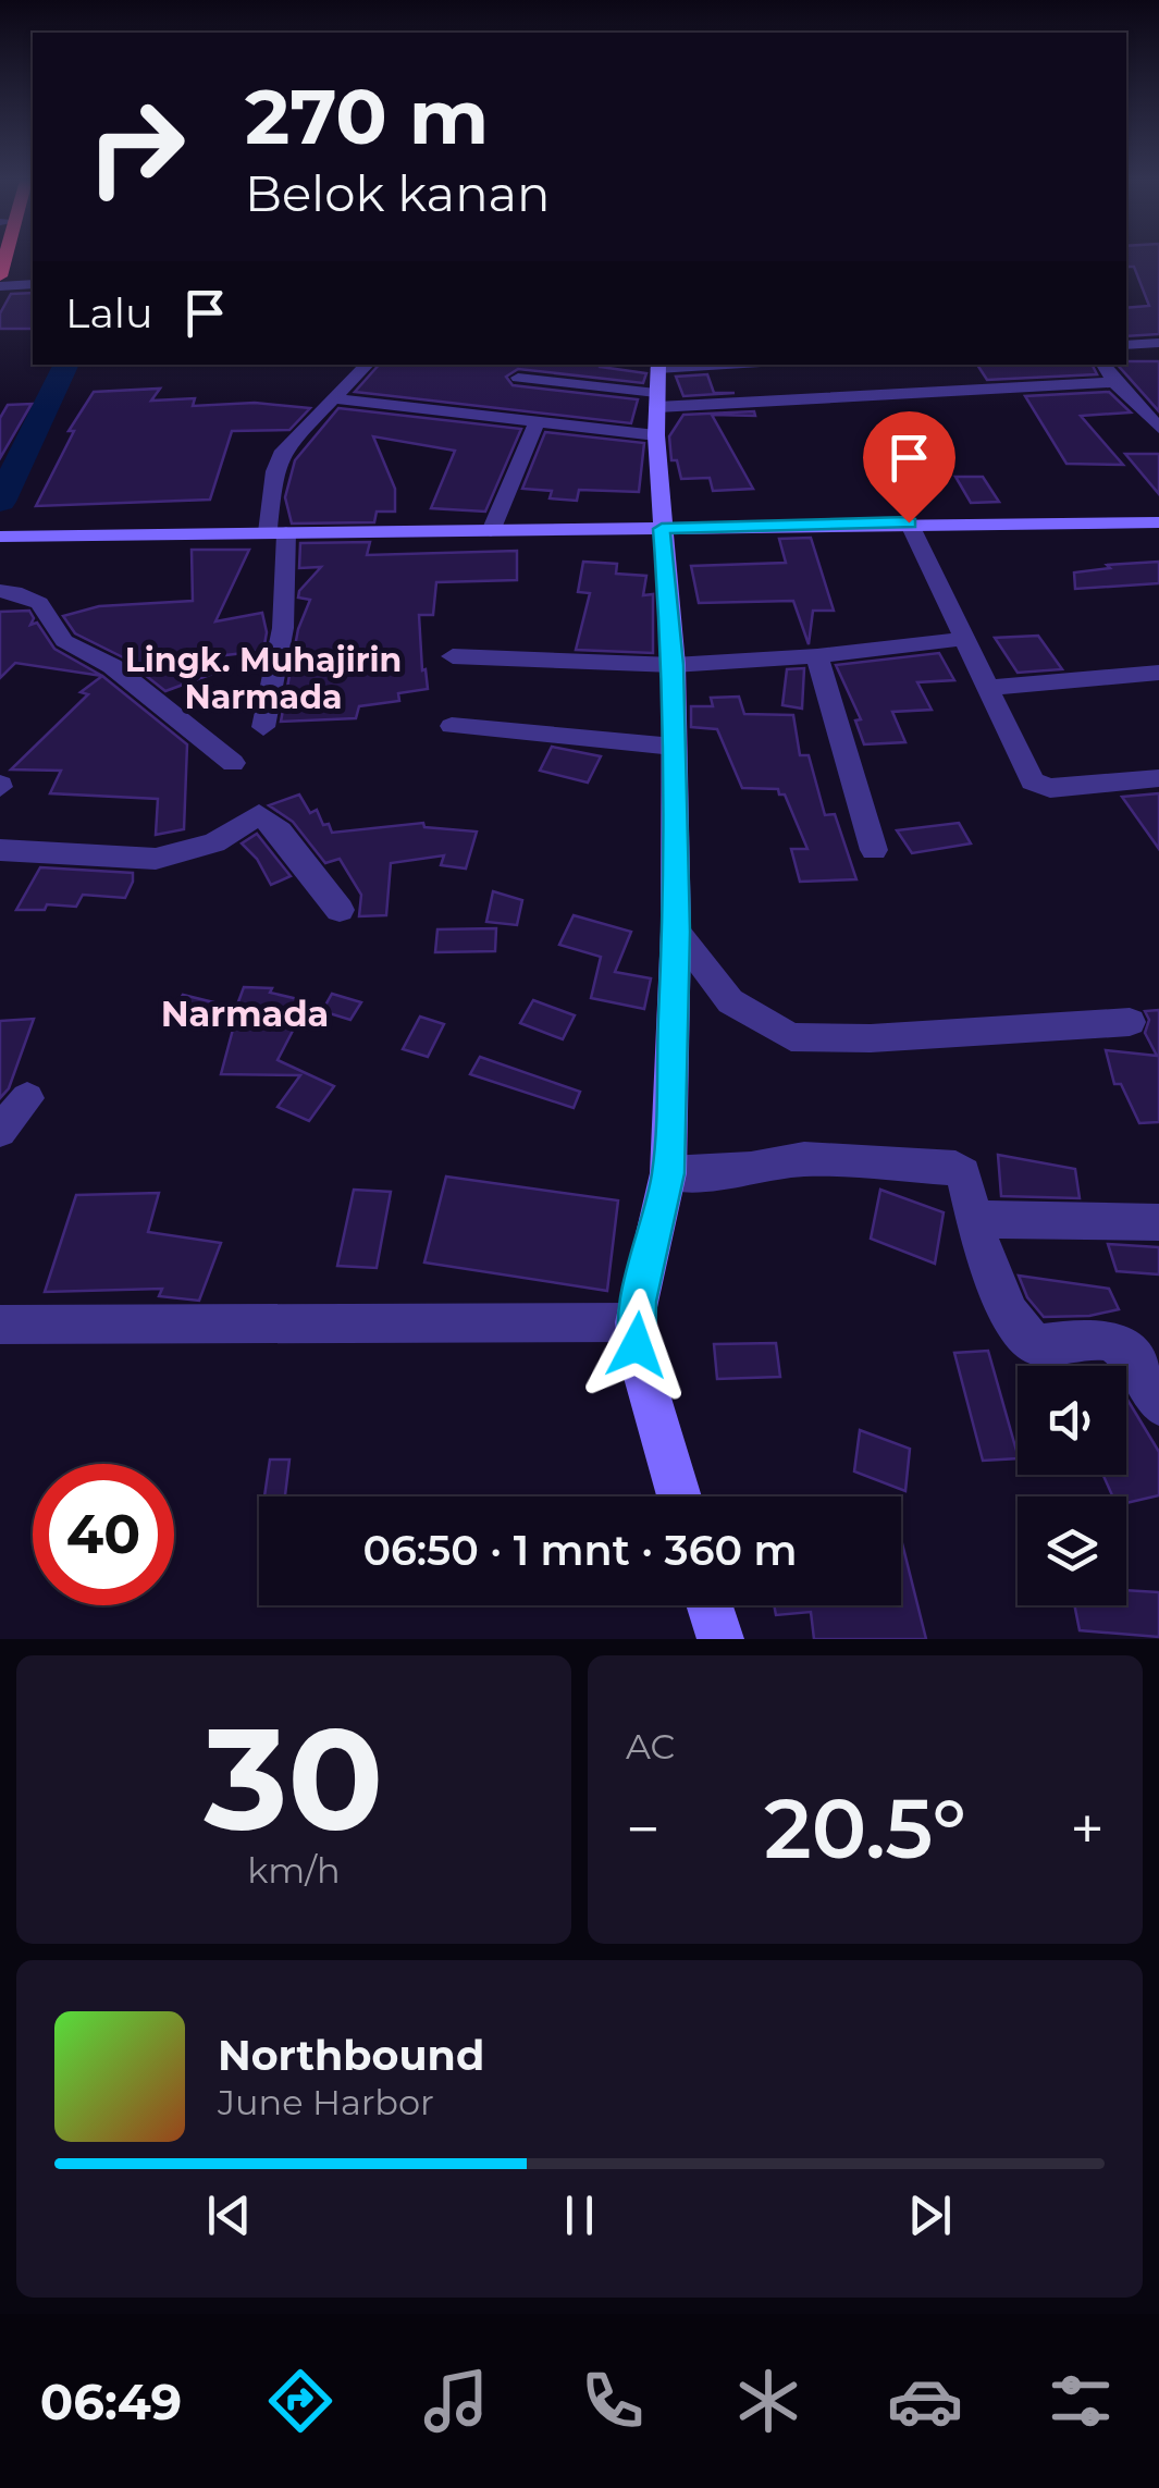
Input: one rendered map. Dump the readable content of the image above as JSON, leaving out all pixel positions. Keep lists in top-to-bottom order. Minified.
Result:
{"districts":["Lingk. Muhajirin Narmada","Narmada"],"page":{"turn":["270 m","Belok kanan"],"then":"Lalu","limit":"40","trip":"06:50 · 1 mnt · 360 m","tile":[["30","km/h"],"AC"],"heat":["−","20.5°","+"],"song":["Northbound","June Harbor"],"tabs":"06:49"}}
